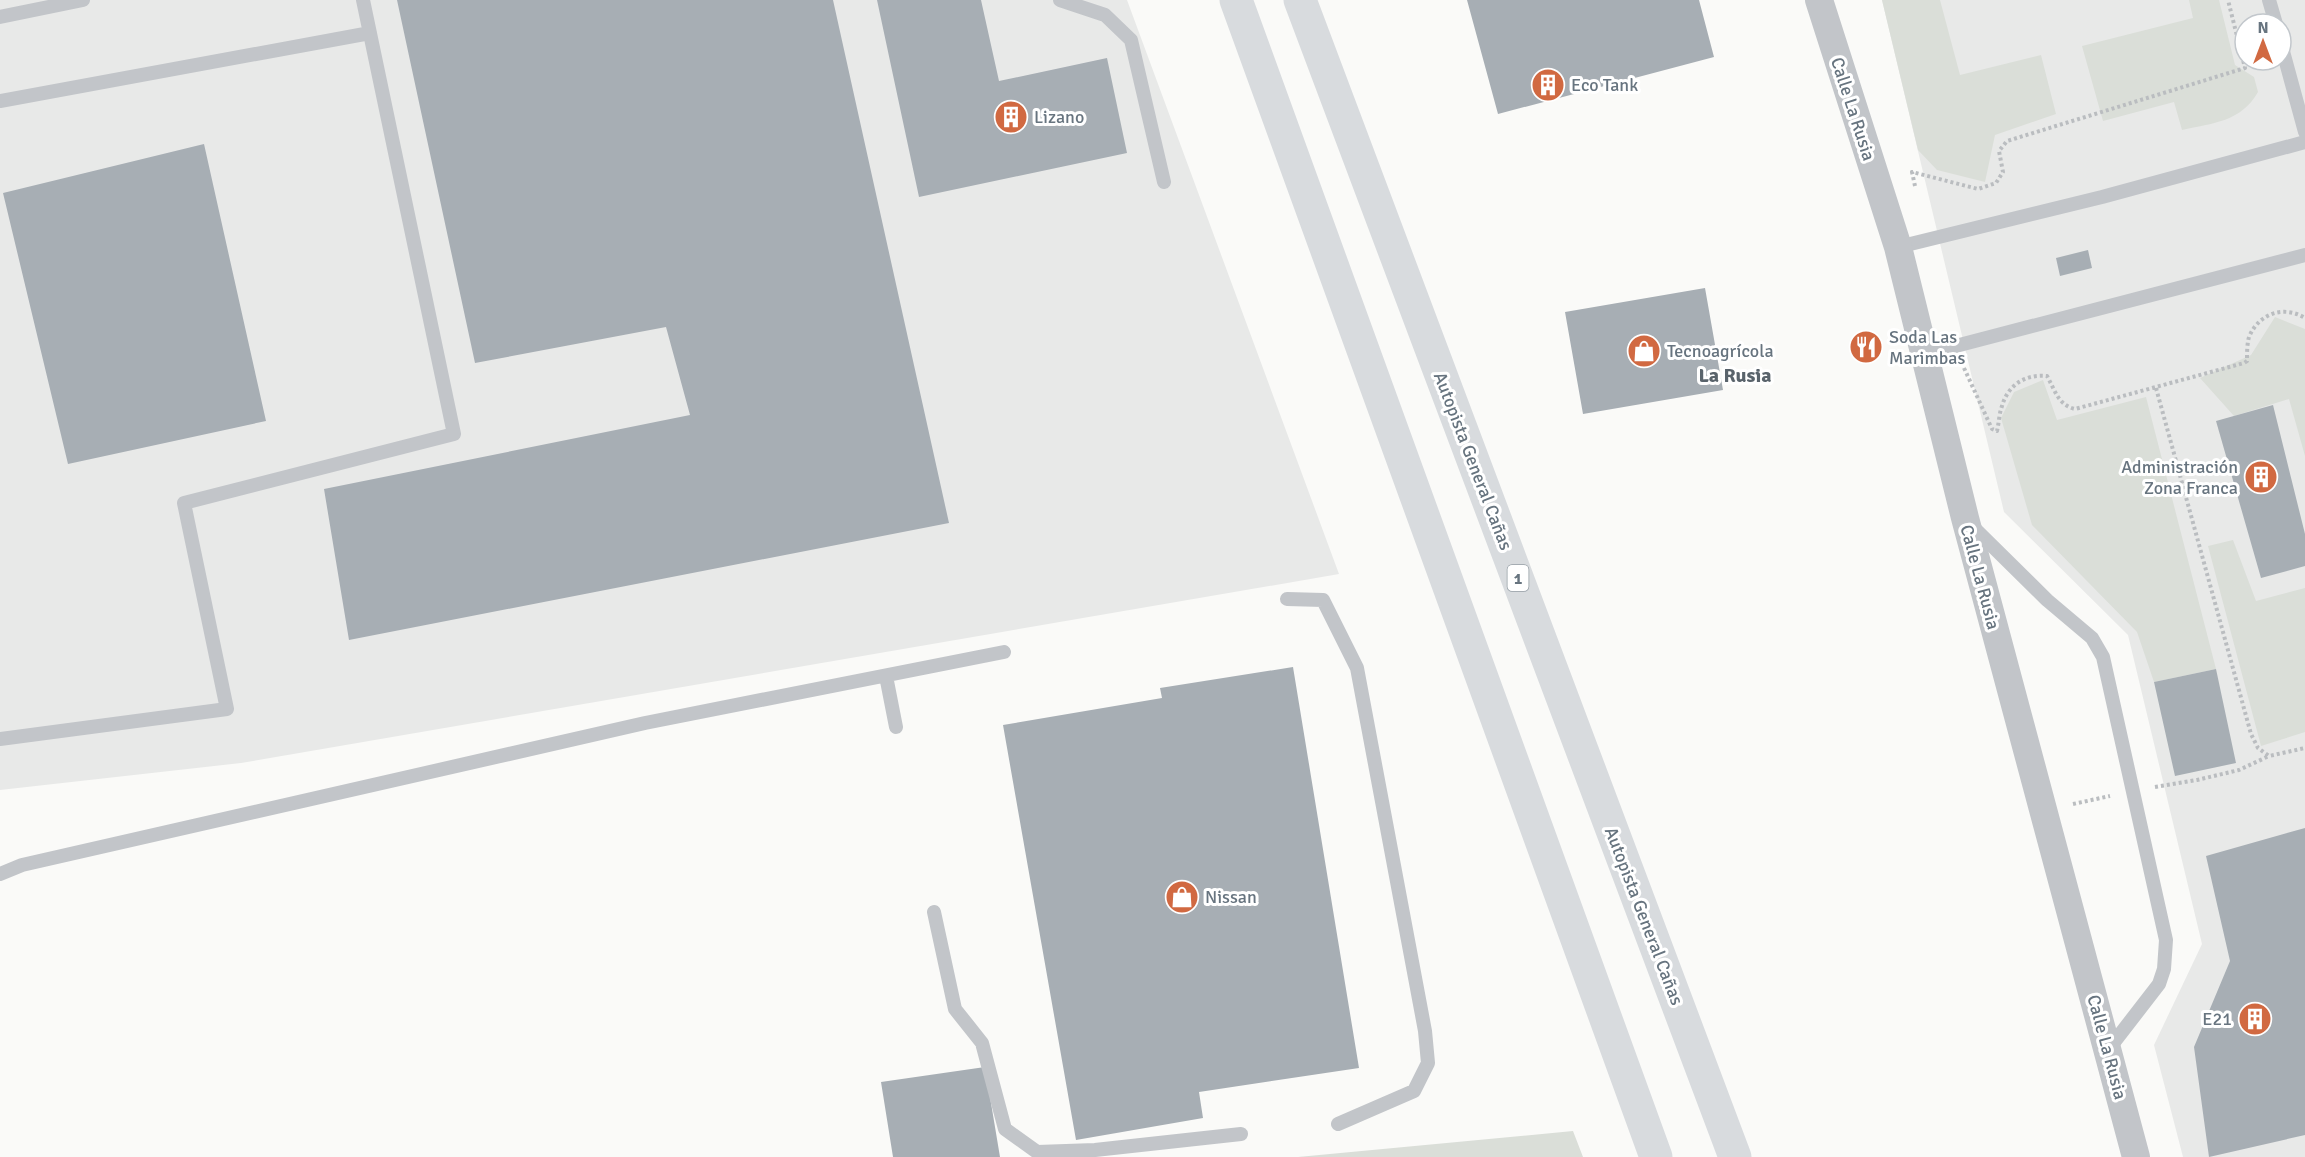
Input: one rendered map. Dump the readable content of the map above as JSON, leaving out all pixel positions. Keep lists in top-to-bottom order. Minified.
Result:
{"streets":{"highway":["Autopista General Cañas","1"],"street":["Calle La Rusia"]},"districts":["La Rusia"],"places":{"building":["Eco Tank","Lizano","Administración Zona Franca","E21"],"restaurant":["Soda Las Marimbas"],"shop":["Tecnoagrícola","Nissan"]},"north":"top"}
